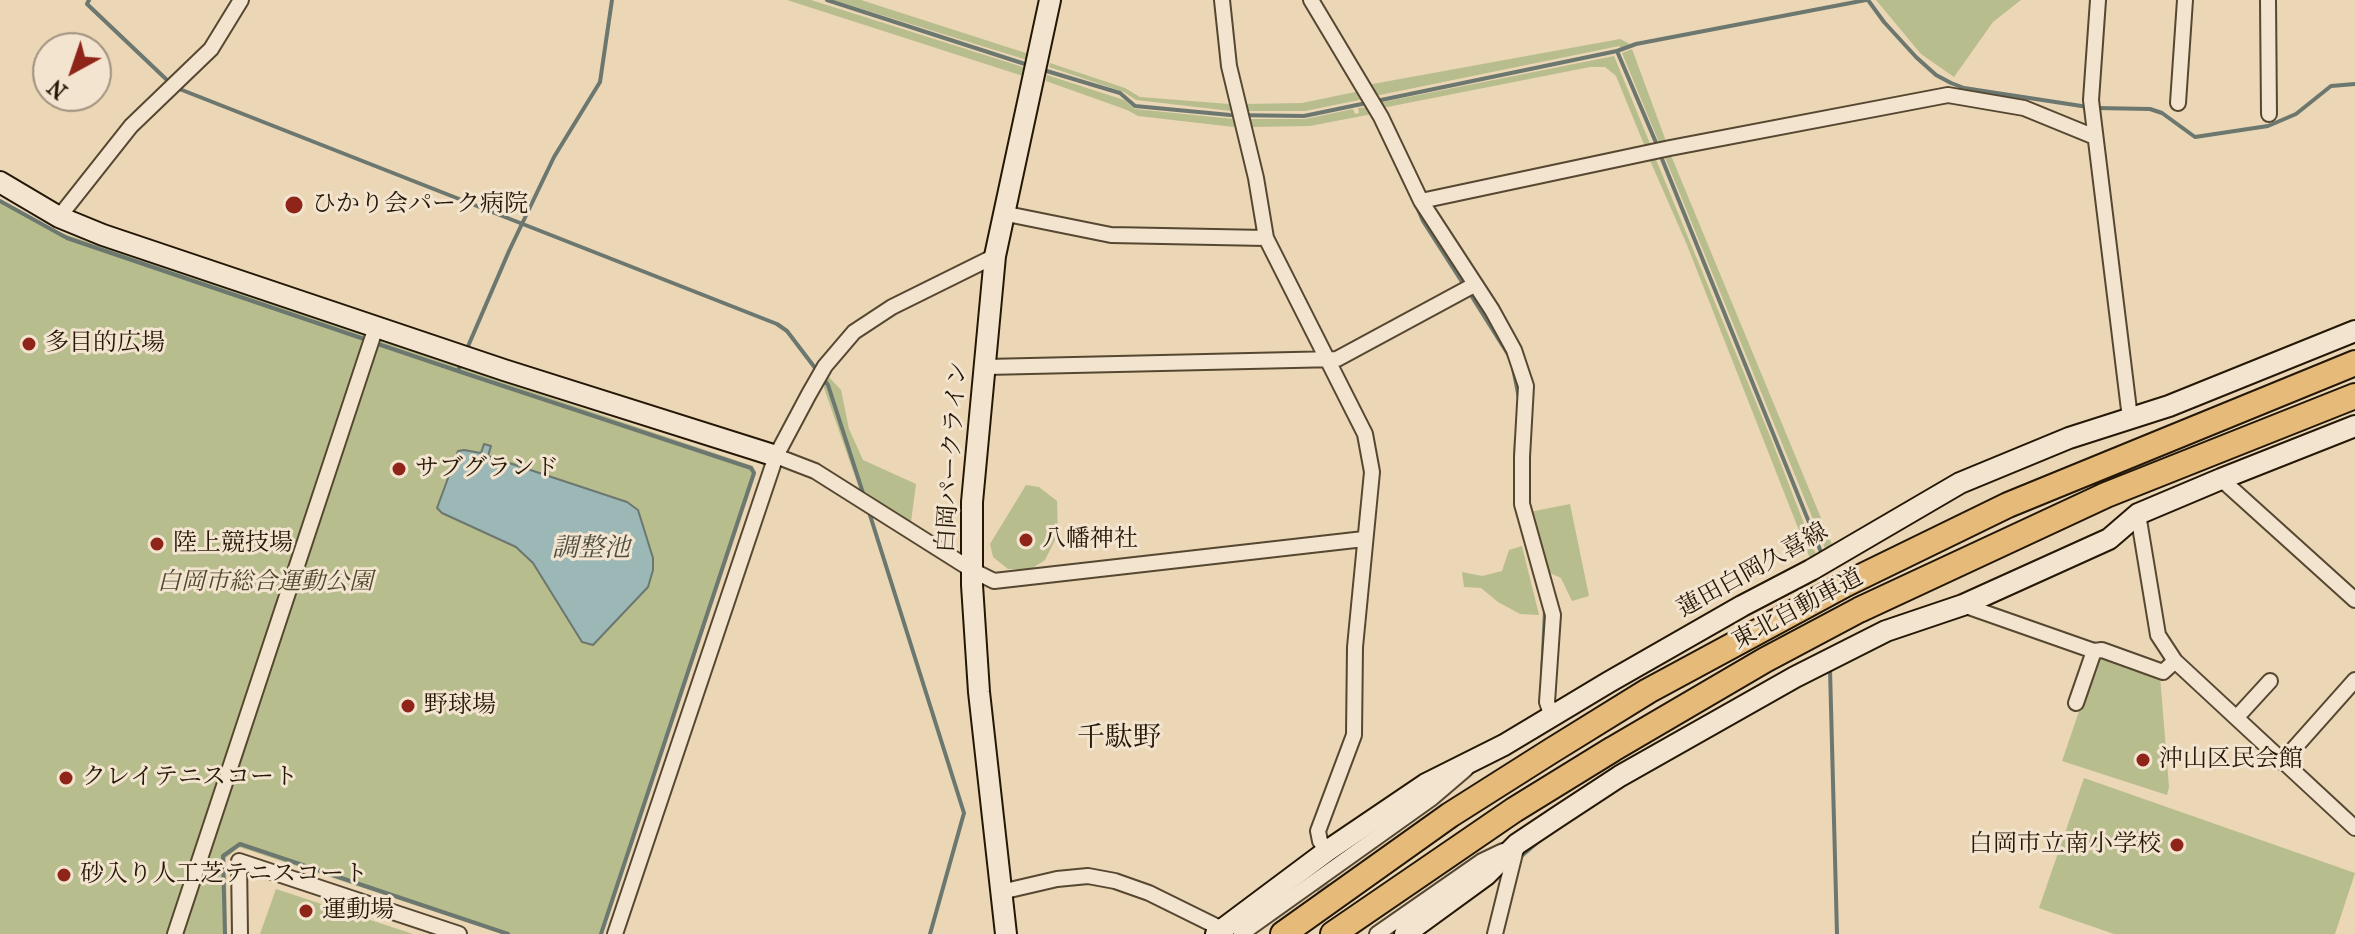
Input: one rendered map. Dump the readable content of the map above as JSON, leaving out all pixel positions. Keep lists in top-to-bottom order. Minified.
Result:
{"streets":{"highway":["東北自動車道"],"street":["白岡パークライン","蓮田白岡久喜線"]},"districts":["千駄野"],"water":["調整池"],"parks":["白岡市総合運動公園"],"places":["ひかり会パーク病院","多目的広場","サブグランド","八幡神社","陸上競技場","野球場","沖山区民会館","クレイテニスコート","白岡市立南小学校","砂入り人工芝テニスコート","運動場"],"north":"bottom left"}
